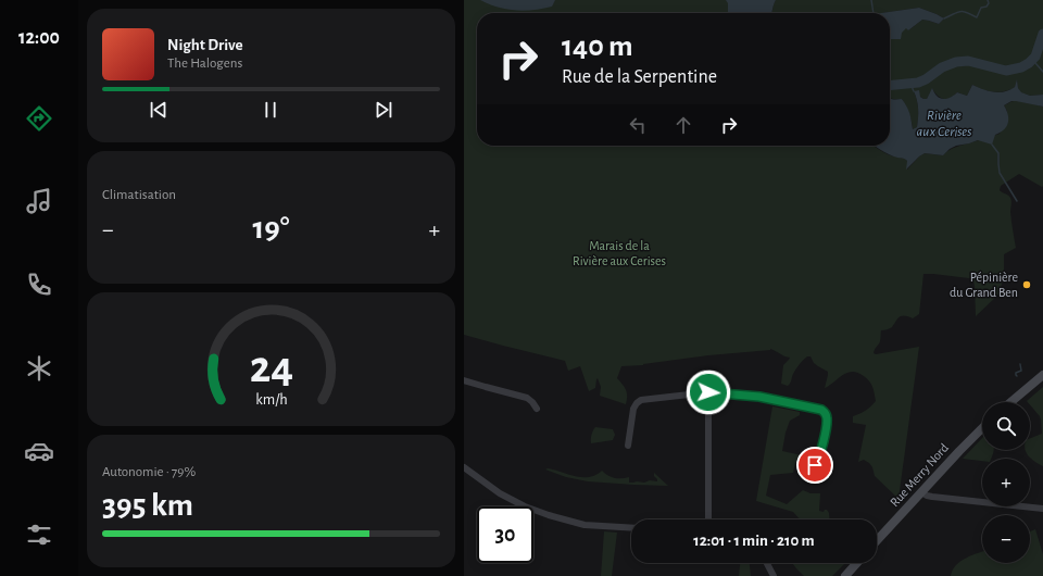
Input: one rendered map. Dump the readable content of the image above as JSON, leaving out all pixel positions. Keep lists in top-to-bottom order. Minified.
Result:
{"streets":{"main road":["Rue Merry Nord"]},"water":["Rivière aux Cerises"],"parks":["Marais de la Rivière aux Cerises"],"places":["Pépinière du Grand Ben"],"page":{"tabs":"12:00","turn":["140 m","Rue de la Serpentine"],"song":["Night Drive","The Halogens"],"tile":["Climatisation",["Autonomie · 79%","395 km"]],"heat":["−","19°","+"],"map_buttons":["+","−"],"limit":"30","trip":"12:01 · 1 min · 210 m","gauge":["24","km/h"]}}
